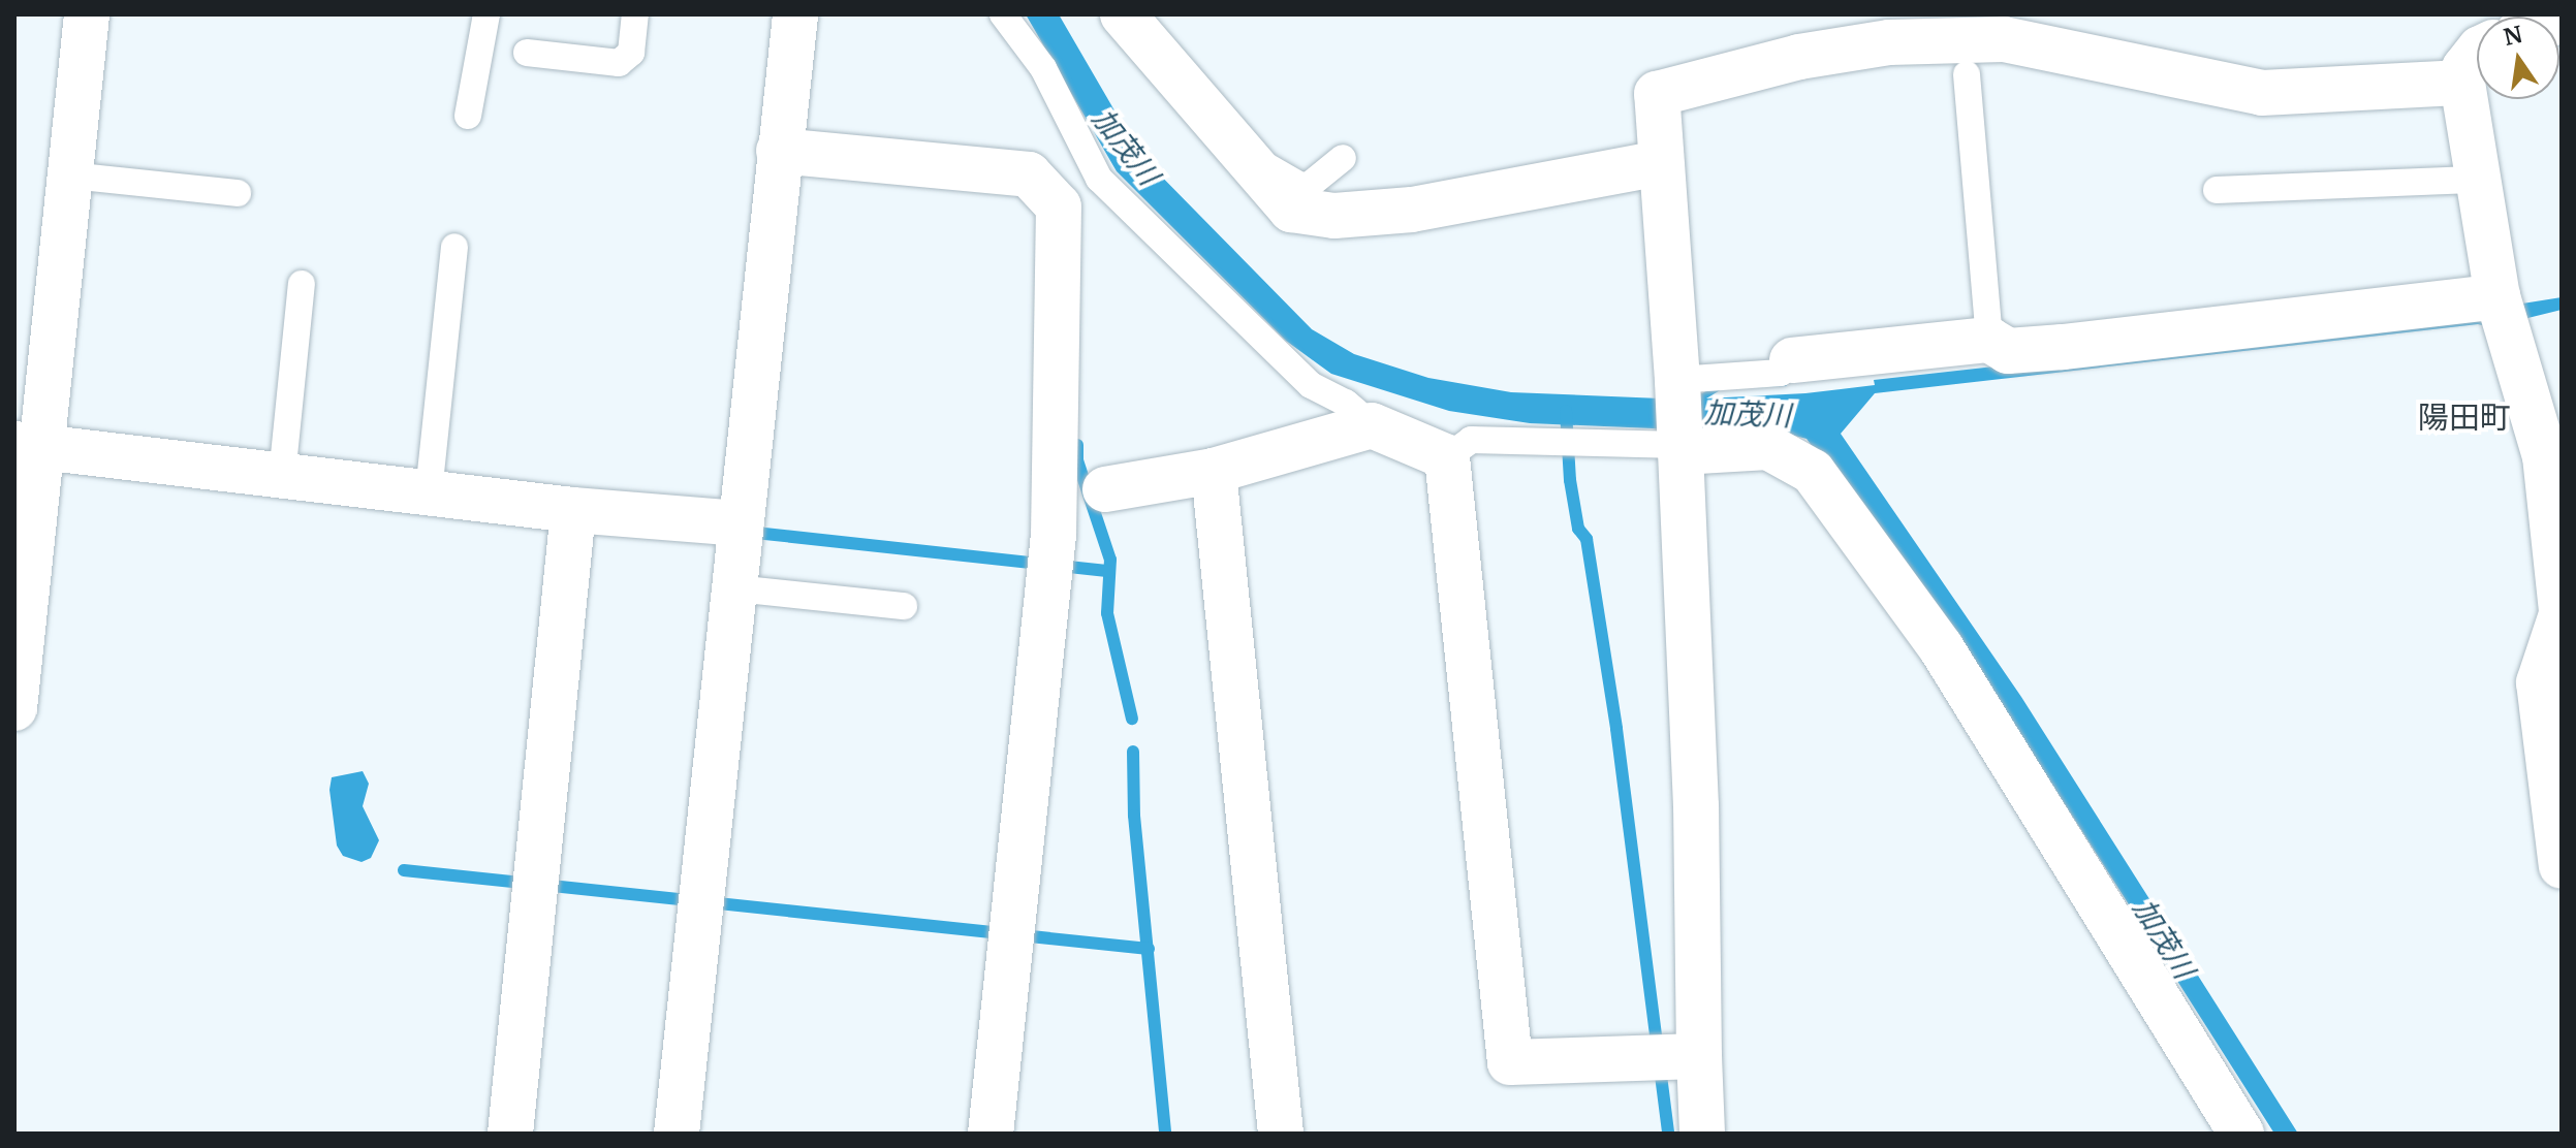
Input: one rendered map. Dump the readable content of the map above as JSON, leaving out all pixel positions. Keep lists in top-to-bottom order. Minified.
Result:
{"districts":["陽田町"],"water":["加茂川"],"north":"top"}
